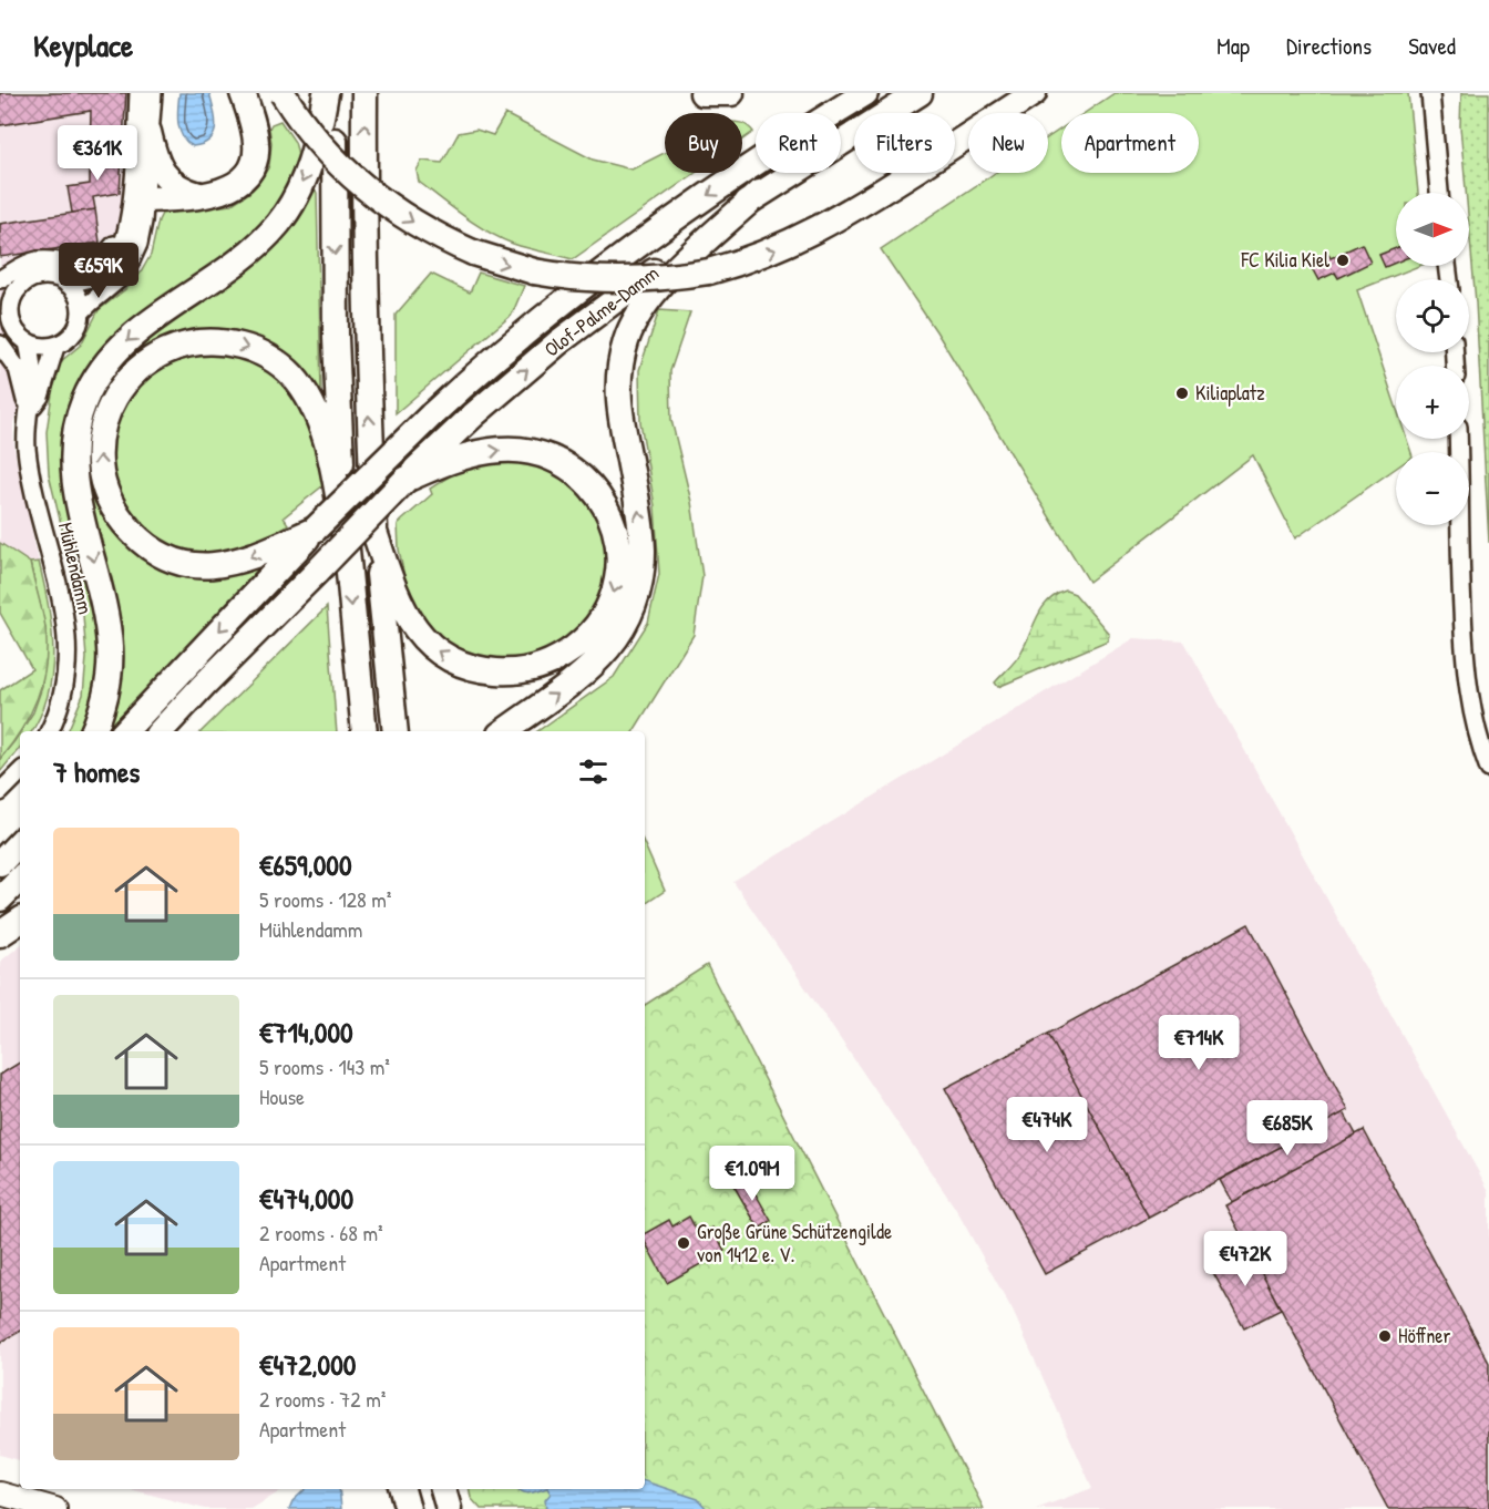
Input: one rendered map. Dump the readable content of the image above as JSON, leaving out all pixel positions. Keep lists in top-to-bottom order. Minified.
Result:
{"streets":{"highway":["Olof-Palme-Damm"],"street":["Mühlendamm"]},"places":["FC Kilia Kiel","Kiliaplatz","Große Grüne Schützengilde von 1412 e. V.","Höffner"],"north":"right","page":{"header":"Keyplace","nav":["Map","Directions","Saved"],"chip":["Buy","Rent","Filters","New","Apartment"],"price":["€361K","€659K","€714K","€474K","€685K","€1.09M","€472K"],"map_buttons":["+","−"],"heading":"7 homes","list":[{"name":"€659,000","note":"5 rooms · 128 m² · Mühlendamm"},{"name":"€714,000","note":"5 rooms · 143 m² · House"},{"name":"€474,000","note":"2 rooms · 68 m² · Apartment"},{"name":"€472,000","note":"2 rooms · 72 m² · Apartment"}]}}
